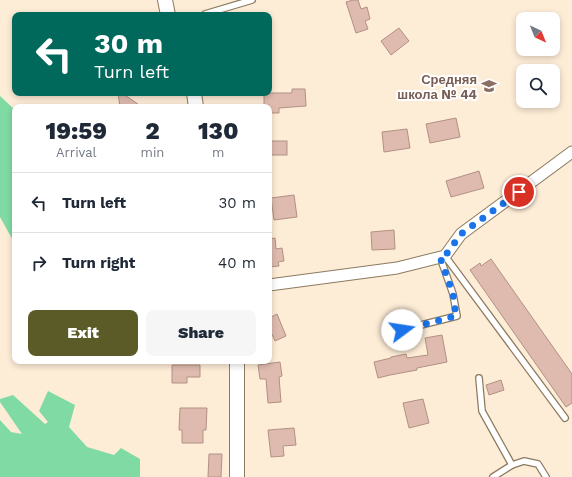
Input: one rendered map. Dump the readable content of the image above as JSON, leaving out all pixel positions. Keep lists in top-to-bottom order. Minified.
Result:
{"places":{"school or university":["Средняя школа № 44"]},"north":"bottom right","page":{"turn":["30 m","Turn left"],"eta":["19:59","Arrival","2","min","130","m"],"list":[{"name":"Turn left","value":"30 m"},{"name":"Turn right","value":"40 m"}],"buttons":["Exit","Share"]}}
